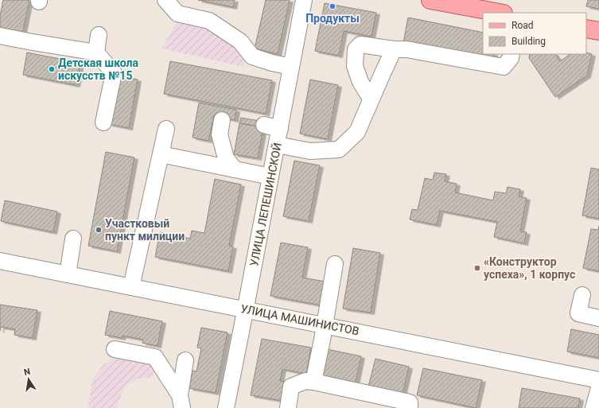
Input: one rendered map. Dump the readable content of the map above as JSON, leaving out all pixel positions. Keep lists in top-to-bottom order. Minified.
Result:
{"streets":{"street":["УЛИЦА ЛЕПЕШИНСКОЙ","УЛИЦА МАШИНИСТОВ"]},"crossings":[["УЛИЦА ЛЕПЕШИНСКОЙ","УЛИЦА МАШИНИСТОВ"]],"places":["Продукты","Детская школа искусств №15","Участковый пункт милиции","«Конструктор успеха», 1 корпус"],"legend":["Road","Building"],"north":"top"}
